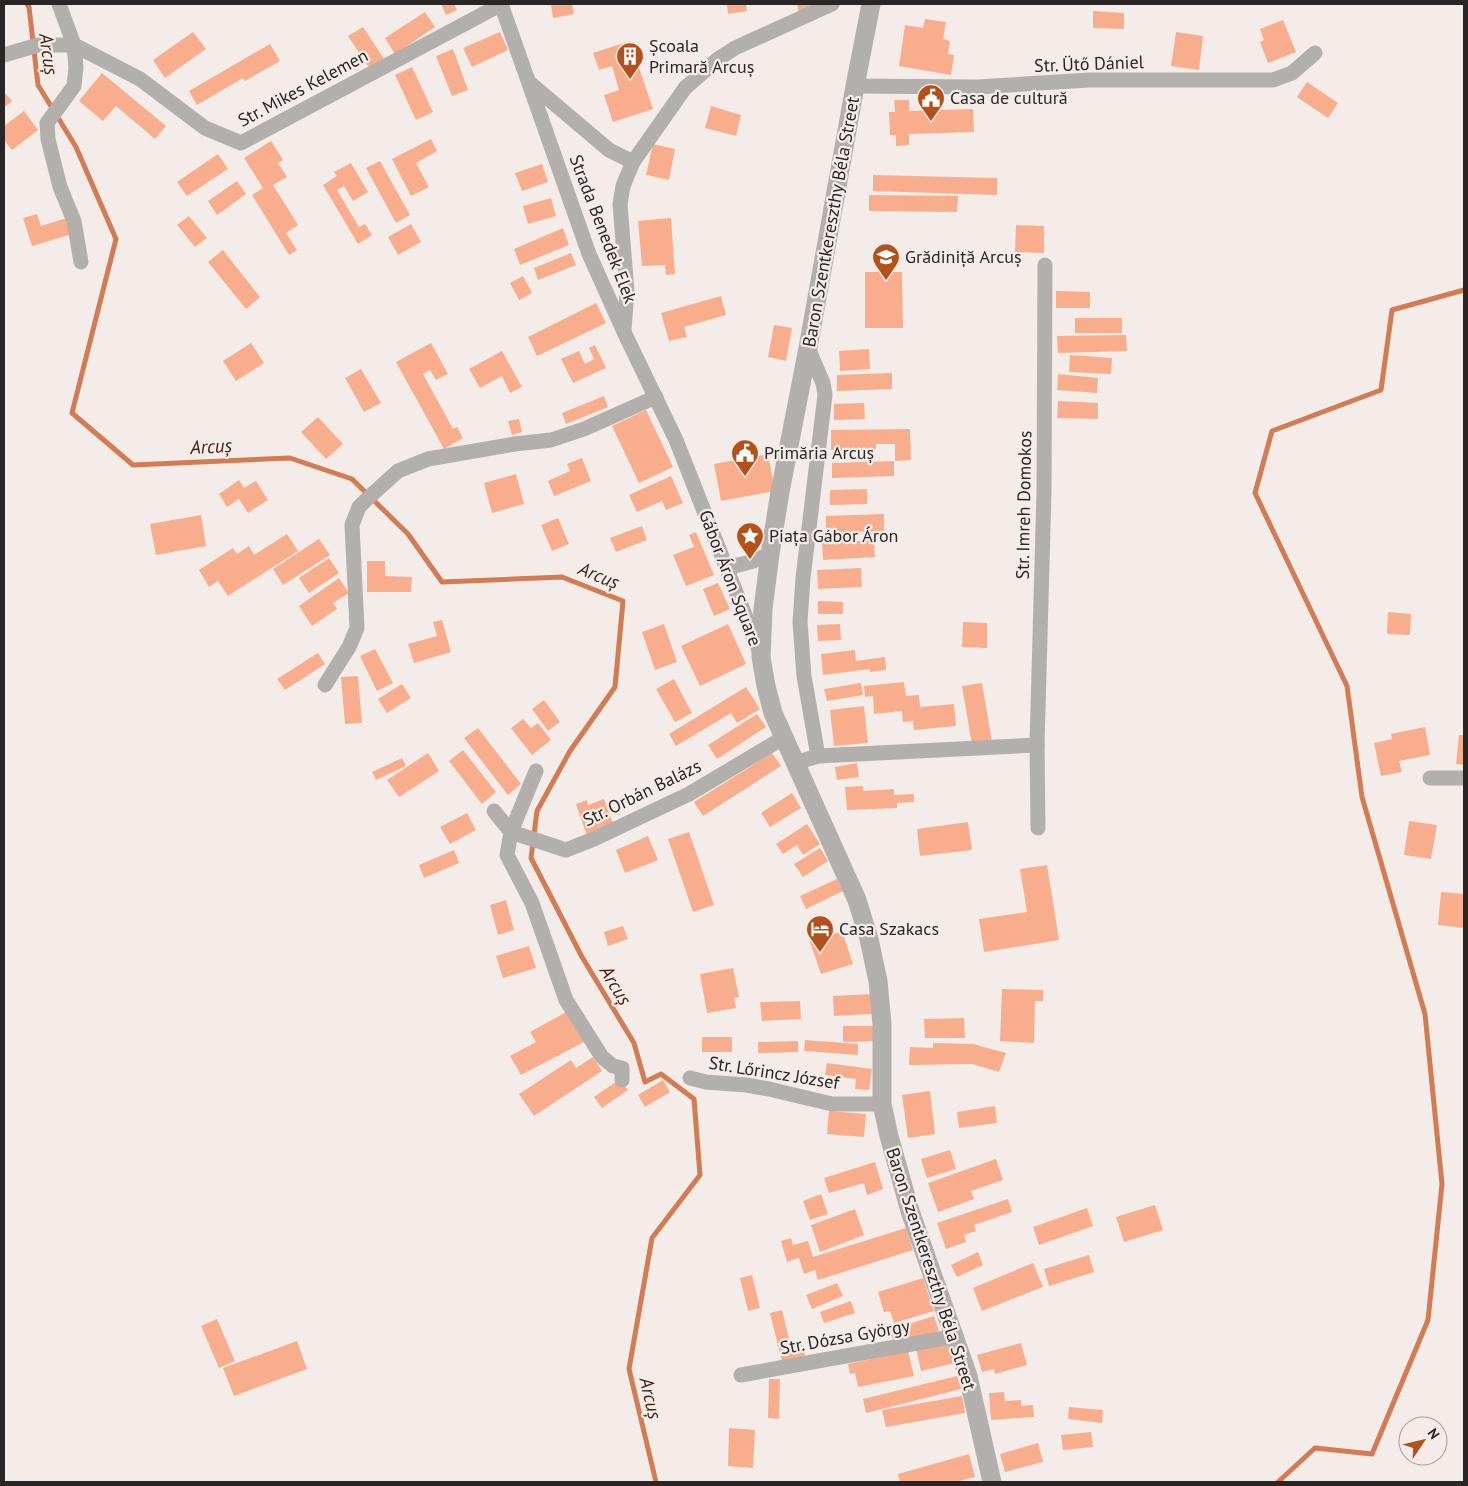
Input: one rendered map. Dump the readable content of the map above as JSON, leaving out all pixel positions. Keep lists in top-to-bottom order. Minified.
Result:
{"streets":{"street":["Str. Ütő Dániel","Str. Mikes Kelemen","Baron Szentkereszthy Béla Street","Strada Benedek Elek","Str. Imreh Domokos","Gábor Áron Square","Str. Orbán Balázs","Str. Lőrincz József","Str. Dózsa György"]},"crossings":[["Str. Ütő Dániel","Baron Szentkereszthy Béla Street"],["Str. Mikes Kelemen","Strada Benedek Elek"],["Baron Szentkereszthy Béla Street","Gábor Áron Square"],["Baron Szentkereszthy Béla Street","Str. Orbán Balázs"],["Baron Szentkereszthy Béla Street","Str. Lőrincz József"],["Baron Szentkereszthy Béla Street","Str. Dózsa György"],["Strada Benedek Elek","Gábor Áron Square"]],"water":["Arcuș"],"places":{"building":["Școala Primară Arcuș"],"public building":["Casa de cultură","Primăria Arcuș"],"school or university":["Grădiniță Arcuș"],"place":["Piața Gábor Áron"],"hotel":["Casa Szakacs"]},"north":"top right"}
